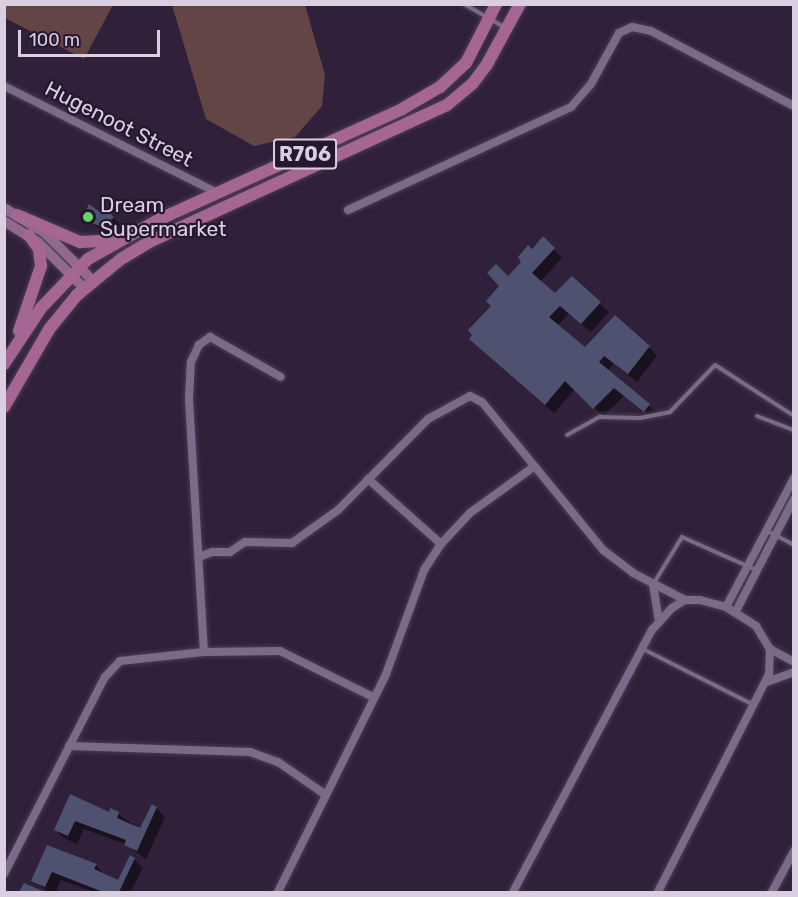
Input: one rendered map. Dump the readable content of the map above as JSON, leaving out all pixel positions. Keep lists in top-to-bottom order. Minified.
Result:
{"streets":{"main road":["R706"],"street":["Hugenoot Street"]},"crossings":[["Hugenoot Street","R706"]],"places":["Dream Supermarket"],"scale_bar":"100 m"}
